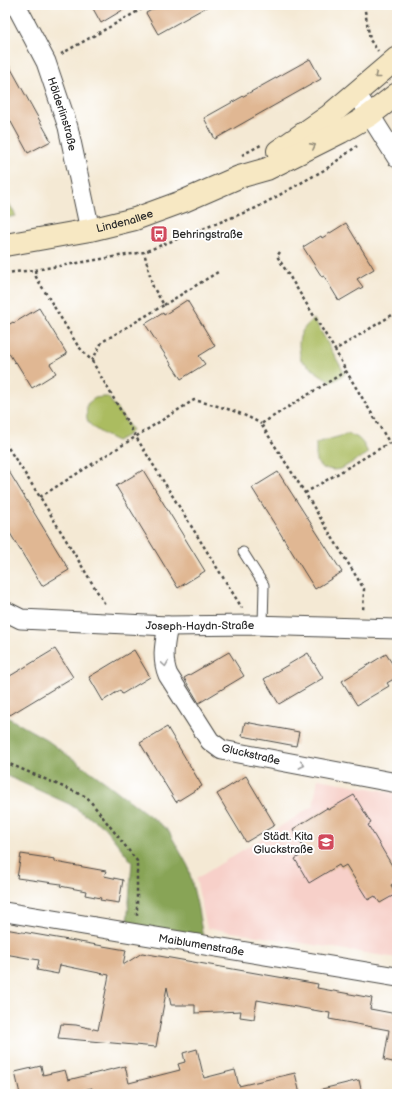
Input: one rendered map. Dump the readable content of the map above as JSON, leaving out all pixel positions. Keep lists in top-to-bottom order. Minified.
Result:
{"streets":{"street":["Hölderlinstraße","Lindenallee","Joseph-Haydn-Straße","Gluckstraße","Maiblumenstraße"]},"crossings":[["Hölderlinstraße","Lindenallee"],["Joseph-Haydn-Straße","Gluckstraße"]],"one_way":["Gluckstraße"],"places":{"bus stop":["Behringstraße"],"school or university":["Städt. Kita Gluckstraße"]}}
